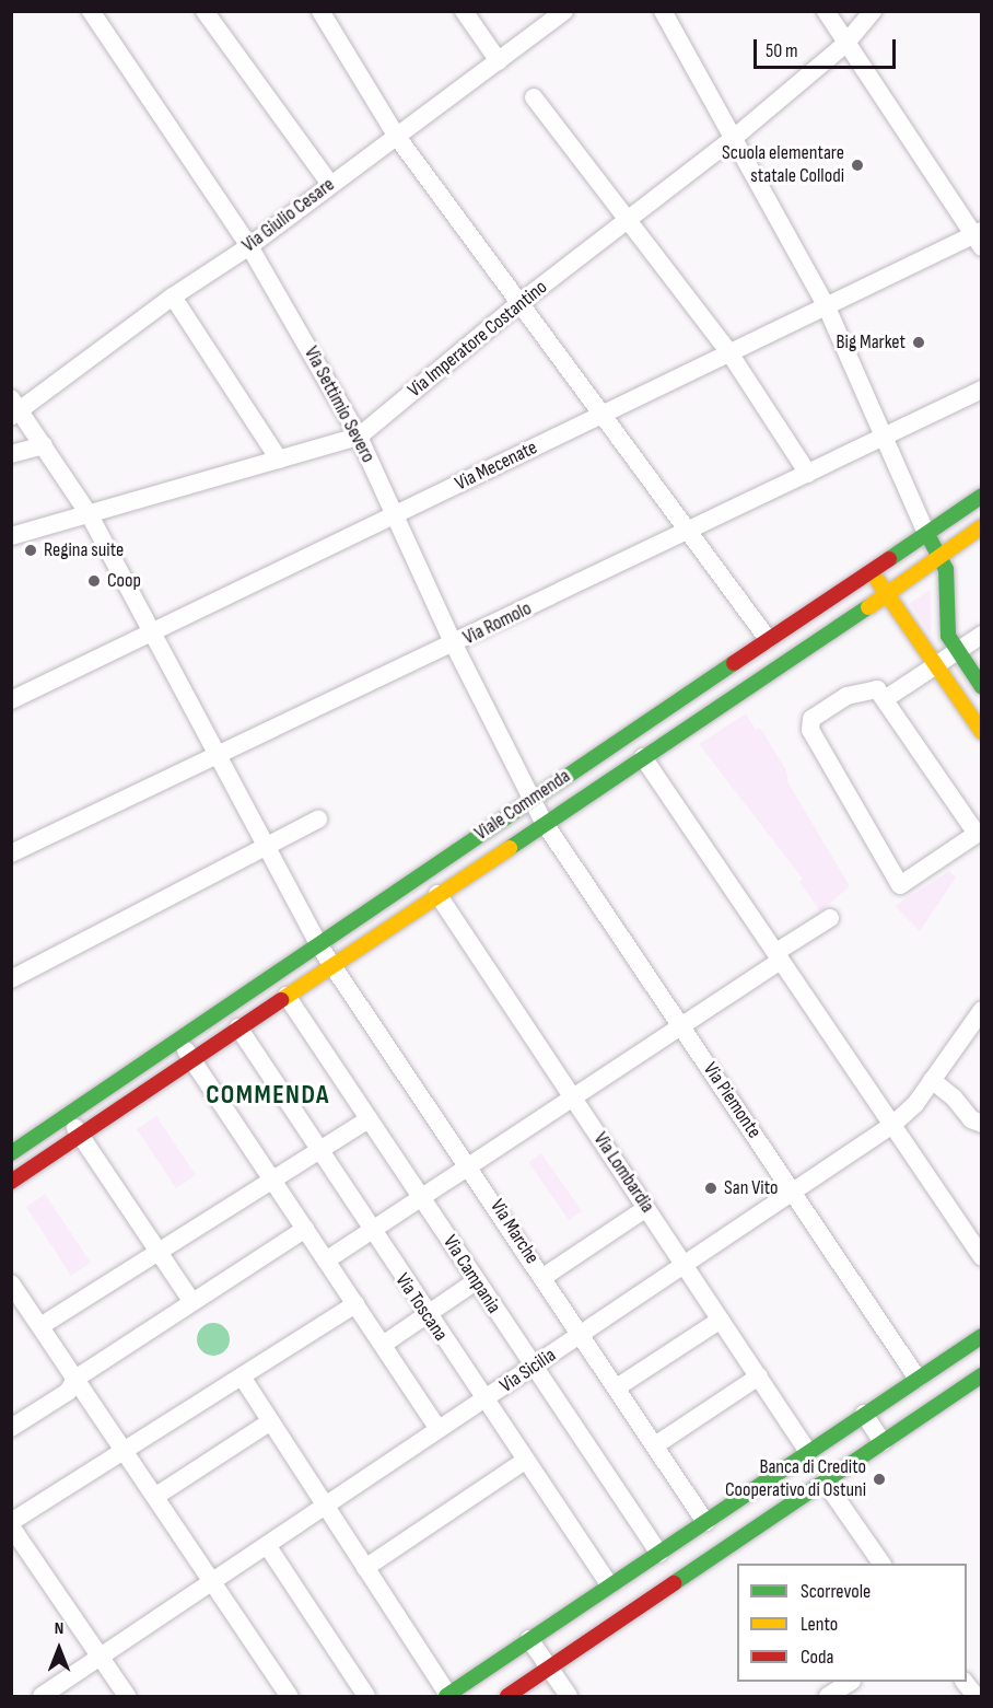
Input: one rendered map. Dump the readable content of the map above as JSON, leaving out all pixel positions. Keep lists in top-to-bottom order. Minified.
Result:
{"streets":{"street":["Via Giulio Cesare","Via Imperatore Costantino","Via Settimio Severo","Via Mecenate","Via Romolo","Viale Commenda","Via Piemonte","Via Lombardia","Via Marche","Via Campania","Via Toscana","Via Sicilia"]},"crossings":[["Via Giulio Cesare","Via Settimio Severo"],["Via Giulio Cesare","Via Marche"],["Via Imperatore Costantino","Via Settimio Severo"],["Via Imperatore Costantino","Via Marche"],["Via Settimio Severo","Via Mecenate"],["Via Settimio Severo","Via Romolo"],["Via Settimio Severo","Viale Commenda"],["Via Settimio Severo","Via Piemonte"],["Via Mecenate","Via Marche"],["Via Romolo","Via Marche"],["Viale Commenda","Via Piemonte"],["Viale Commenda","Via Lombardia"],["Viale Commenda","Via Marche"],["Viale Commenda","Via Campania"],["Viale Commenda","Via Toscana"],["Via Piemonte","Via Sicilia"],["Via Lombardia","Via Sicilia"],["Via Marche","Via Sicilia"],["Via Campania","Via Sicilia"],["Via Toscana","Via Sicilia"]],"districts":["COMMENDA"],"places":["Scuola elementare statale Collodi","Big Market","Regina suite","Coop","San Vito","Banca di Credito Cooperativo di Ostuni"],"legend":["Scorrevole","Lento","Coda"],"scale_bar":"50 m","north":"top"}
